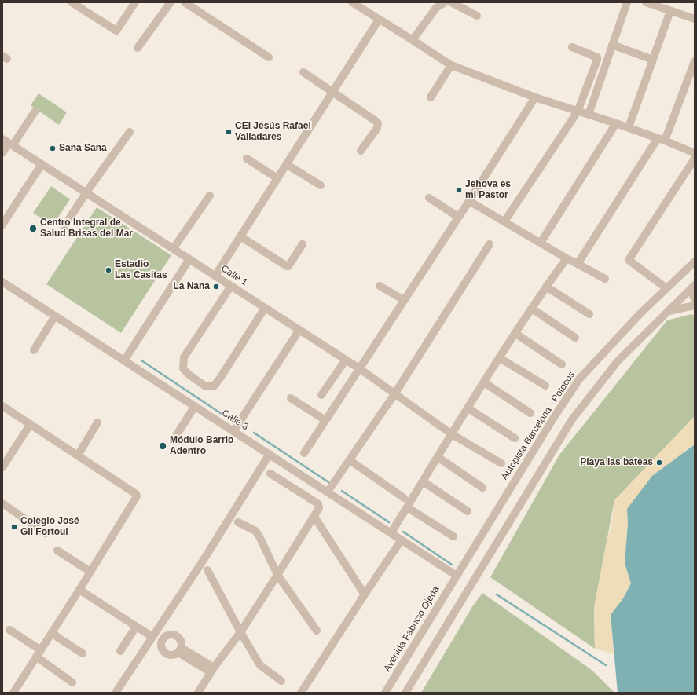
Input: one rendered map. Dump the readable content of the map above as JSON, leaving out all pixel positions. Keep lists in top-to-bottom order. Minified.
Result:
{"streets":{"street":["Calle 1","Calle 3","Autopista Barcelona - Potocos","Avenida Fabricio Ojeda"]},"crossings":[["Calle 3","Autopista Barcelona - Potocos"],["Calle 3","Avenida Fabricio Ojeda"],["Autopista Barcelona - Potocos","Avenida Fabricio Ojeda"]],"places":["CEI Jesús Rafael Valladares","Sana Sana","Jehova es mi Pastor","Centro Integral de Salud Brisas del Mar","Estadio Las Casitas","La Nana","Módulo Barrio Adentro","Playa las bateas","Colegio José Gil Fortoul"]}
